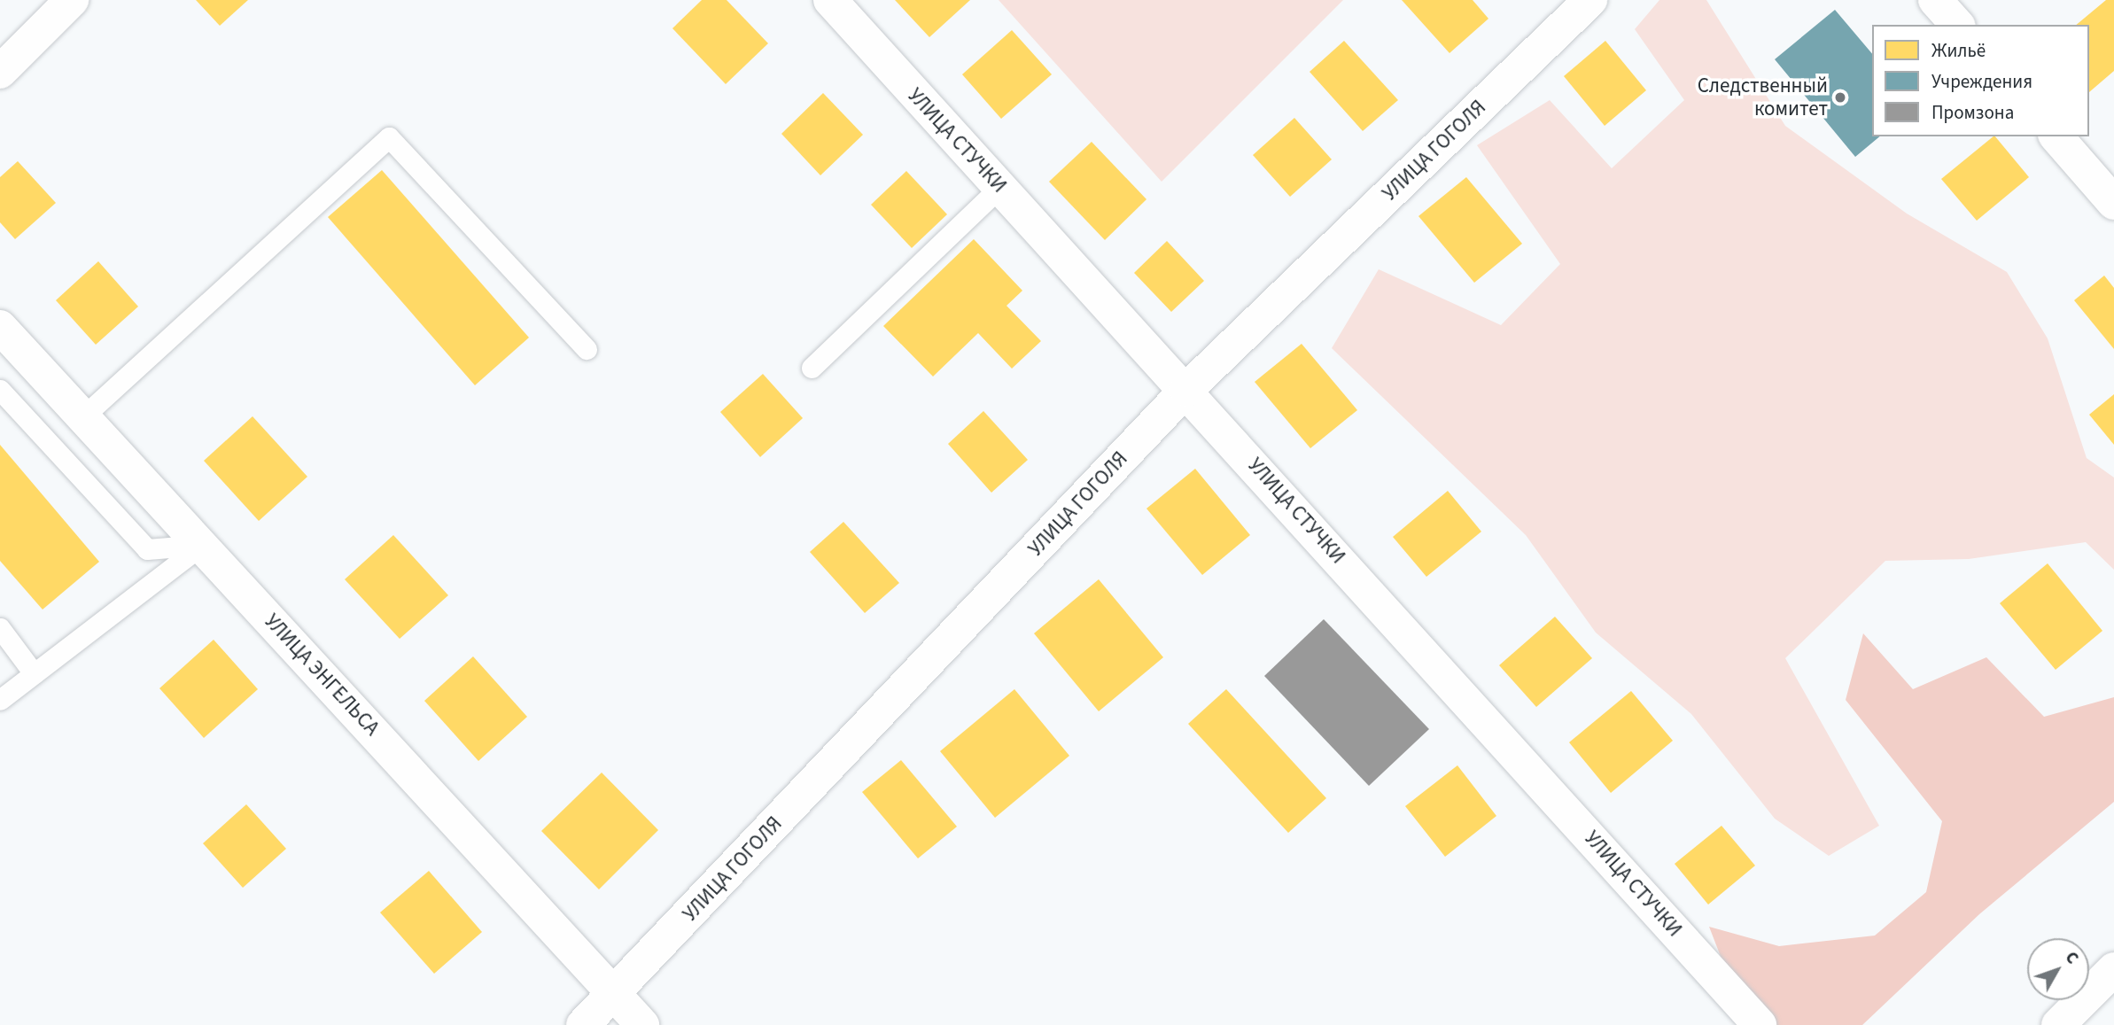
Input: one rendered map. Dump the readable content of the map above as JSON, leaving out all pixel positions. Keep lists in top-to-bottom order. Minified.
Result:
{"streets":{"street":["УЛИЦА СТУЧКИ","УЛИЦА ГОГОЛЯ","УЛИЦА ЭНГЕЛЬСА"]},"crossings":[["УЛИЦА СТУЧКИ","УЛИЦА ГОГОЛЯ"],["УЛИЦА ГОГОЛЯ","УЛИЦА ЭНГЕЛЬСА"]],"places":["Следственный комитет"],"legend":["Жильё","Учреждения","Промзона"],"north":"top right"}
